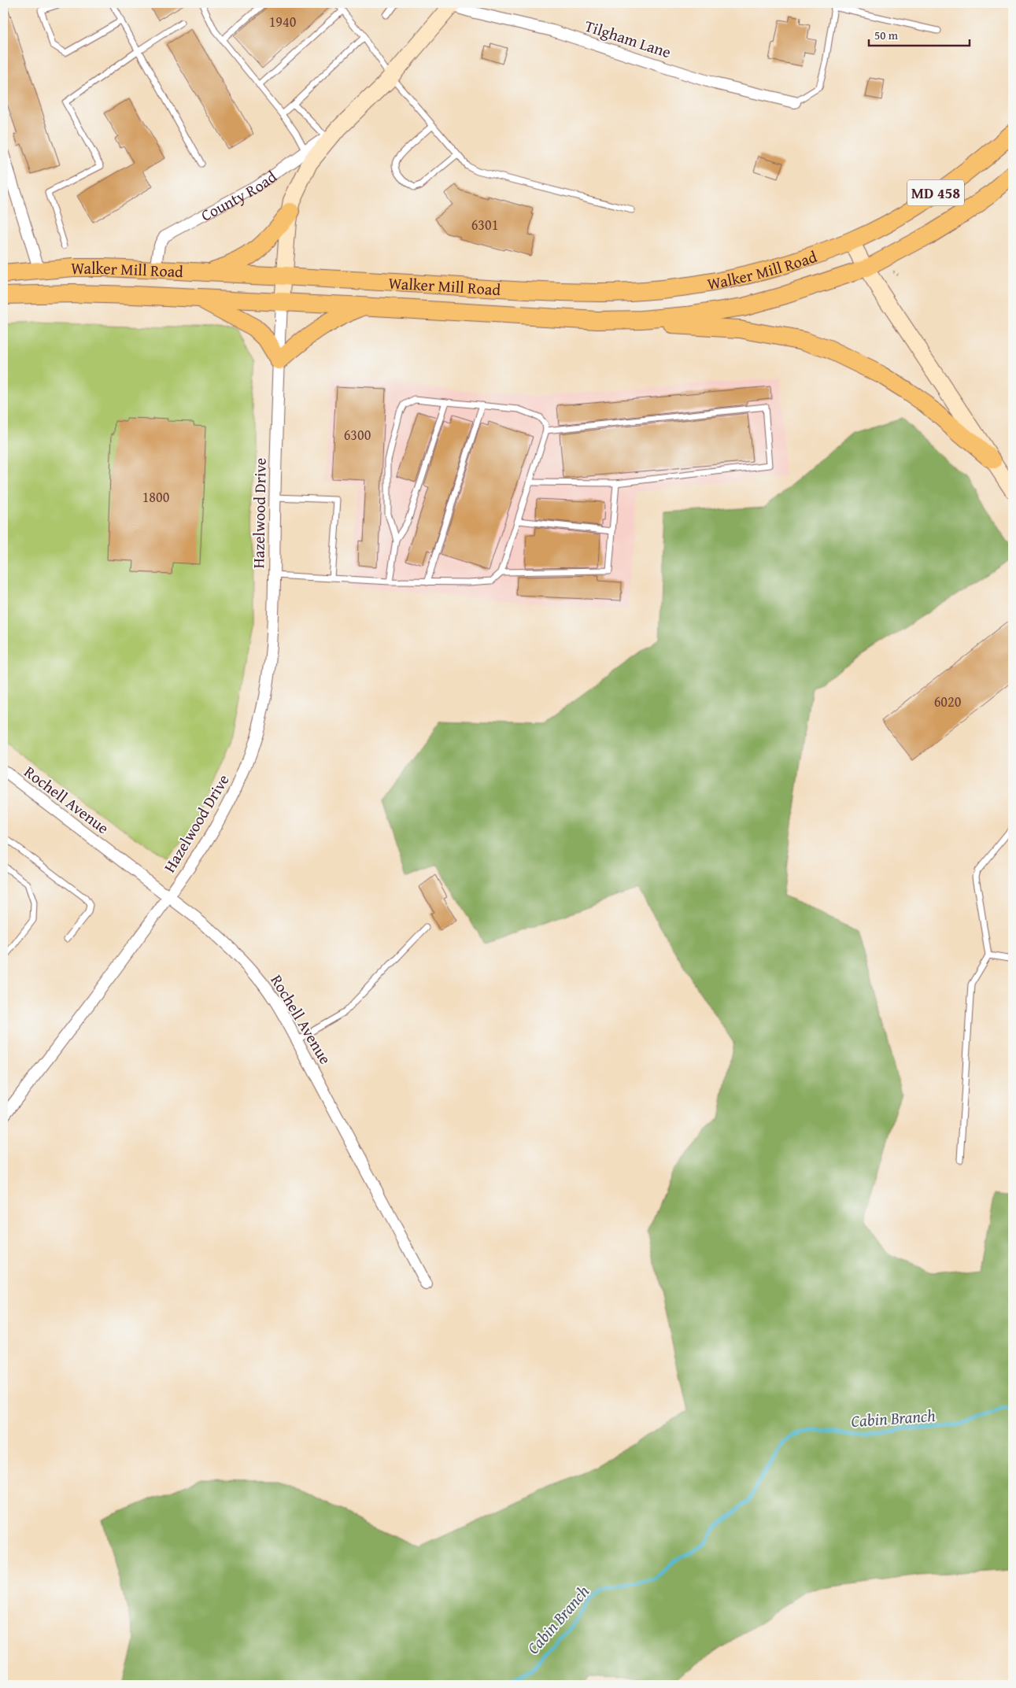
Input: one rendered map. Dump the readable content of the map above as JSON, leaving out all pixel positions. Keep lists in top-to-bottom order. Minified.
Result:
{"streets":{"main road":["MD 458","Walker Mill Road"],"street":["Tilgham Lane","County Road","Hazelwood Drive","Rochell Avenue"]},"crossings":[["Tilgham Lane","County Road"],["MD 458","Walker Mill Road"],["County Road","Walker Mill Road"],["County Road","Hazelwood Drive"],["Walker Mill Road","Hazelwood Drive"],["Hazelwood Drive","Rochell Avenue"]],"water":["Cabin Branch"],"house_numbers":["1940","6301","6300","1800","6020"],"scale_bar":"50 m"}
